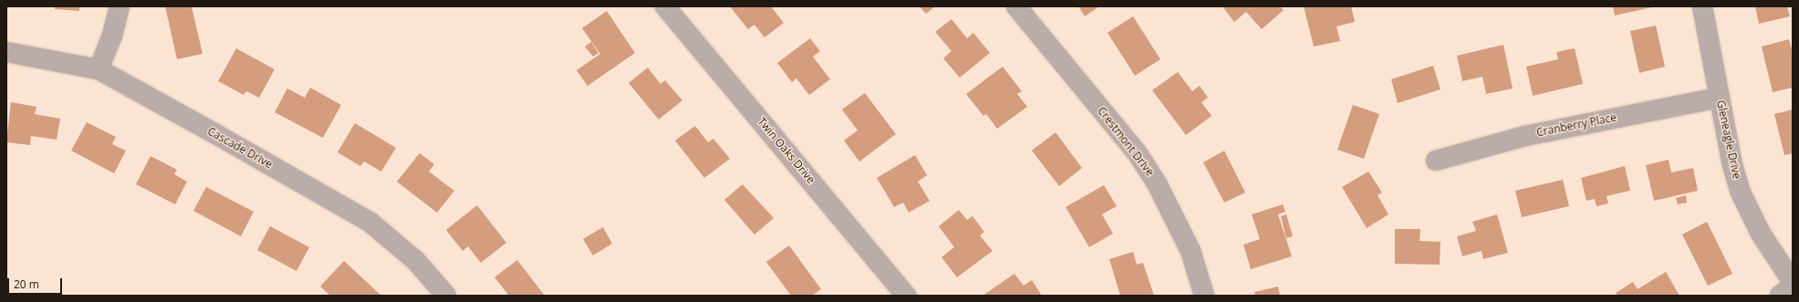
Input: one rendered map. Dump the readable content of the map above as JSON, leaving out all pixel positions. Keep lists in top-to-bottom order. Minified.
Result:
{"streets":{"street":["Cranberry Place","Gleneagle Drive","Crestmont Drive","Cascade Drive","Twin Oaks Drive"]},"crossings":[["Cranberry Place","Gleneagle Drive"]],"scale_bar":"20 m"}
